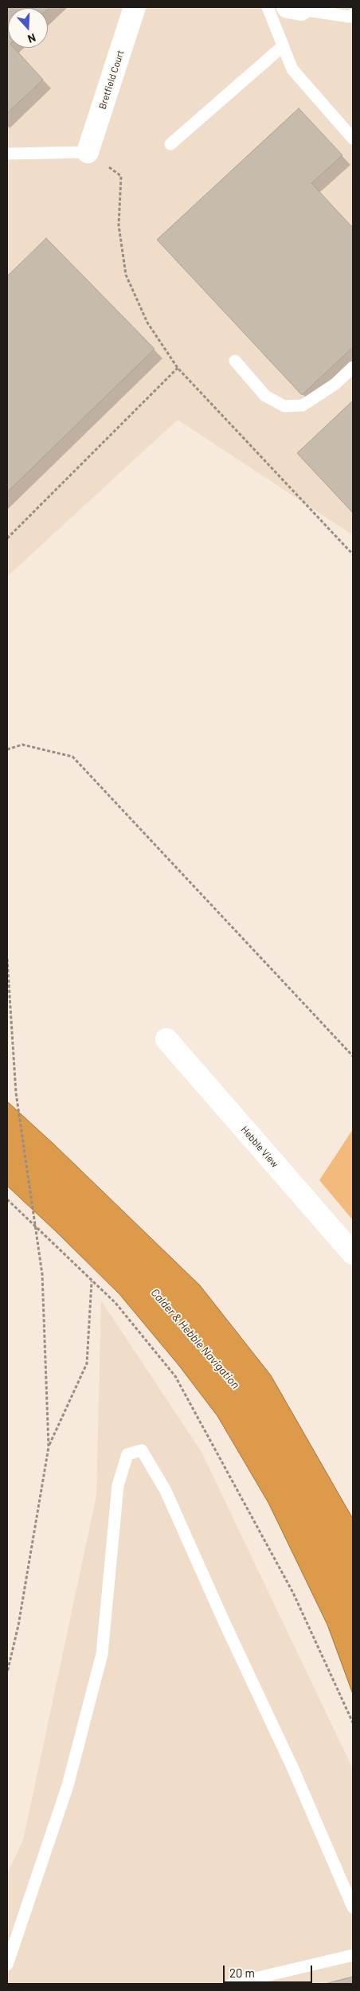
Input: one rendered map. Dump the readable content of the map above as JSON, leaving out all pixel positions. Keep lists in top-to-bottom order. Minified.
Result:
{"streets":{"street":["Bretfield Court","Hebble View"]},"water":["Calder & Hebble Navigation"],"scale_bar":"20 m","north":"bottom"}
